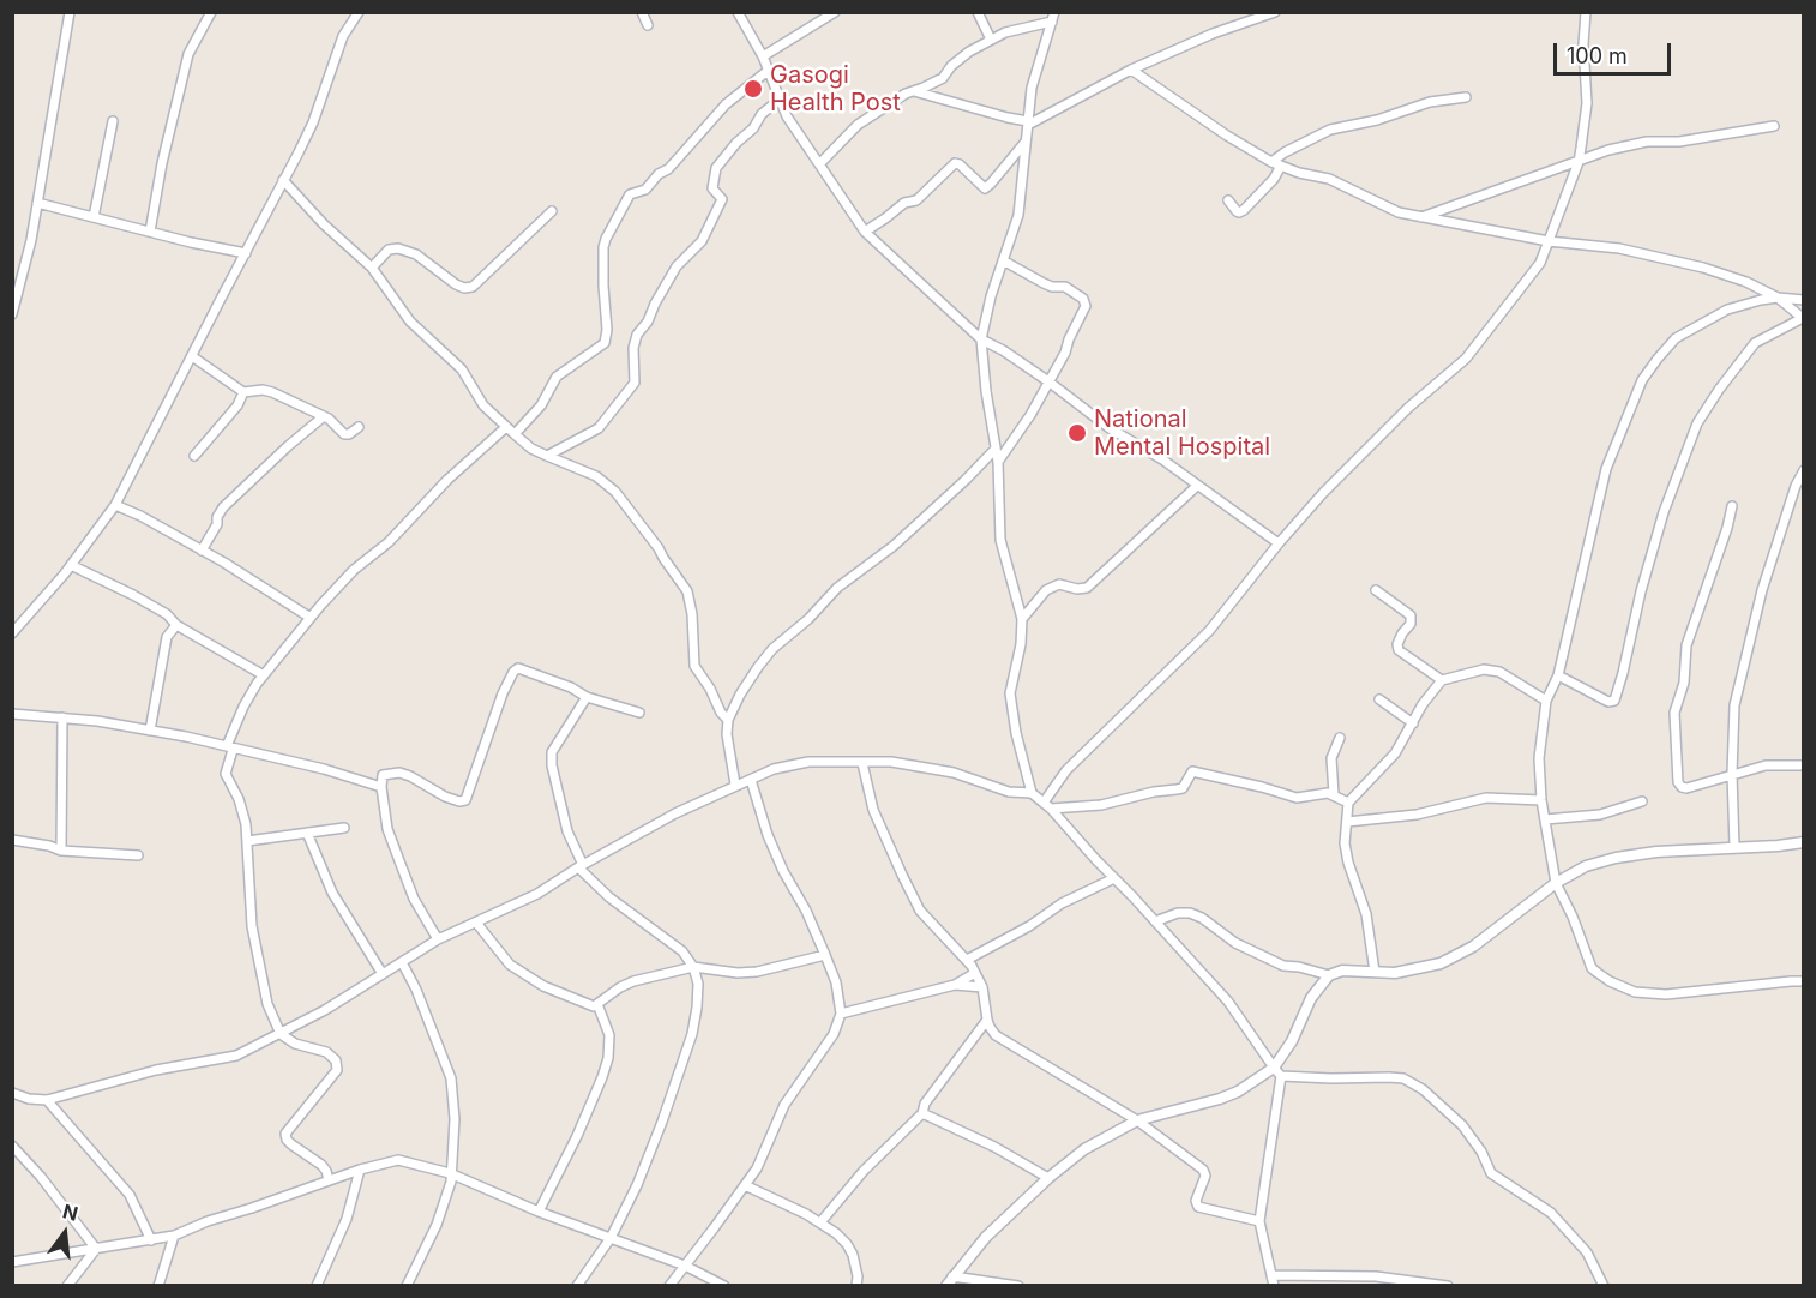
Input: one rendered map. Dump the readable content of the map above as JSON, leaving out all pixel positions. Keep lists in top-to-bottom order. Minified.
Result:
{"places":["Gasogi Health Post","National Mental Hospital"],"scale_bar":"100 m","north":"top"}
